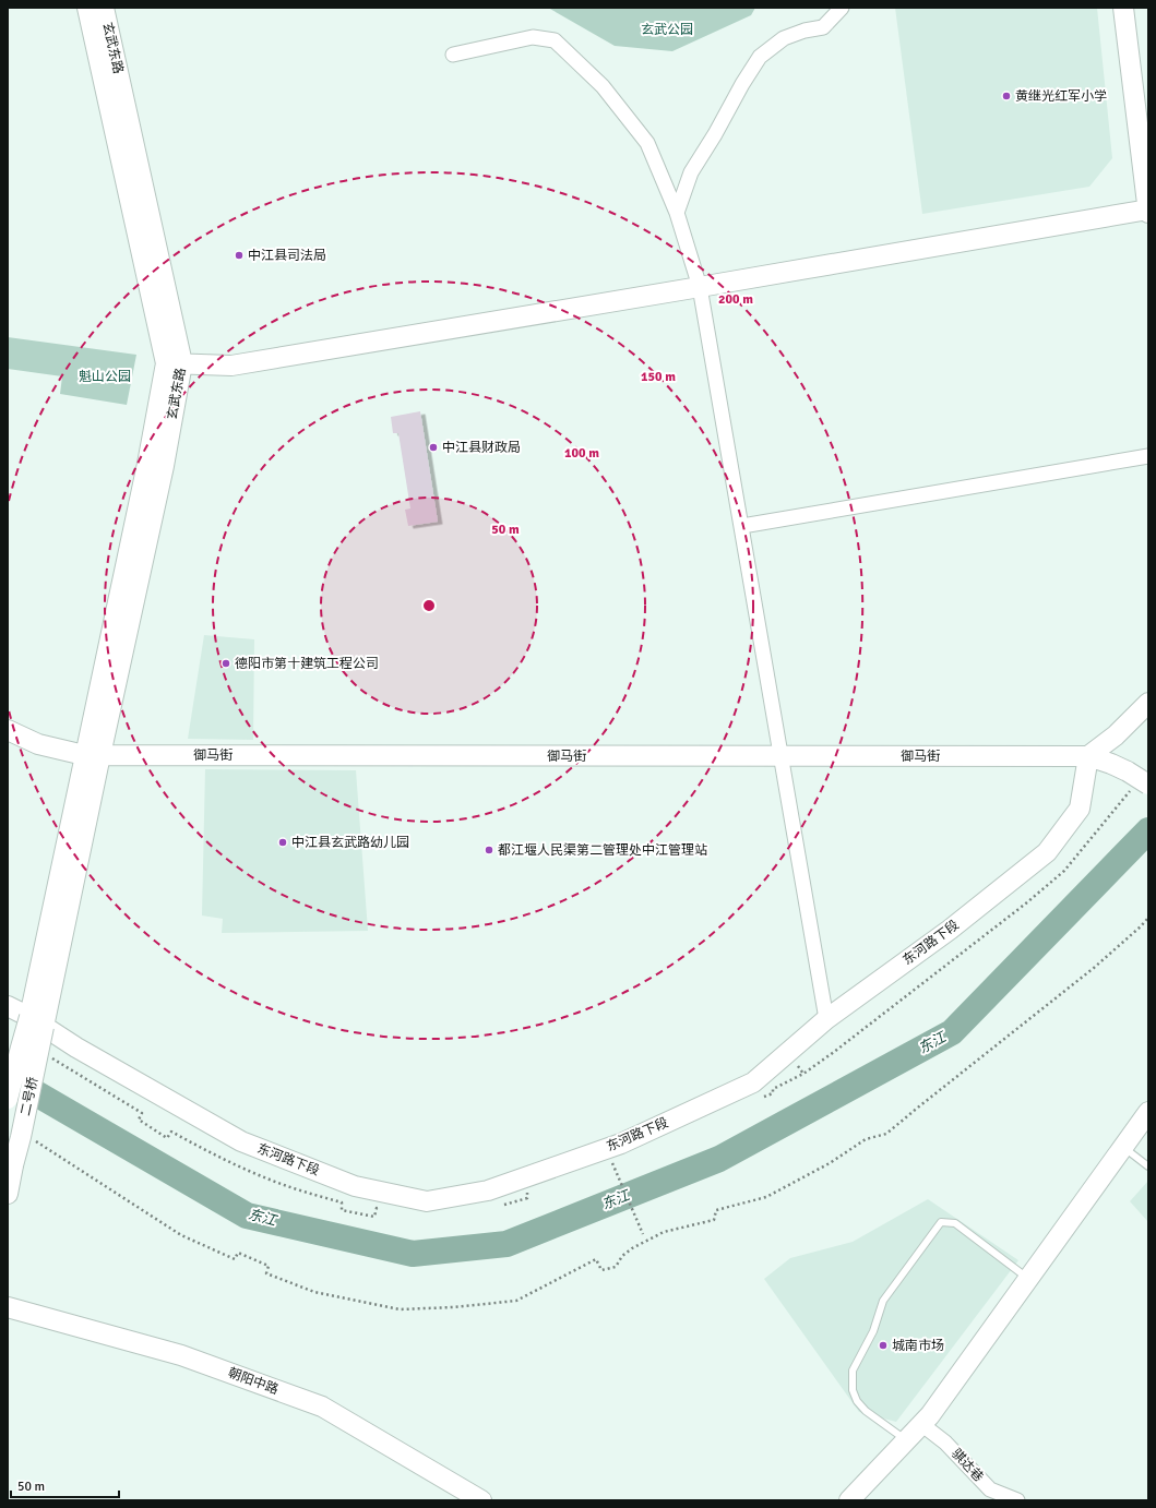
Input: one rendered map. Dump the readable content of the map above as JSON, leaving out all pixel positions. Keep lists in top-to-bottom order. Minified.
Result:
{"streets":{"street":["玄武东路","御马街","东河路下段","二号桥","朝阳中路","骐达巷"]},"crossings":[["玄武东路","御马街"],["玄武东路","东河路下段"],["玄武东路","二号桥"],["御马街","东河路下段"],["东河路下段","二号桥"]],"water":["东江"],"parks":["玄武公园","魁山公园"],"places":["黄继光红军小学","中江县司法局","中江县财政局","德阳市第十建筑工程公司","中江县玄武路幼儿园","都江堰人民渠第二管理处中江管理站","城南市场"],"scale_bar":"50 m","rings":["200 m","150 m","100 m","50 m"]}
